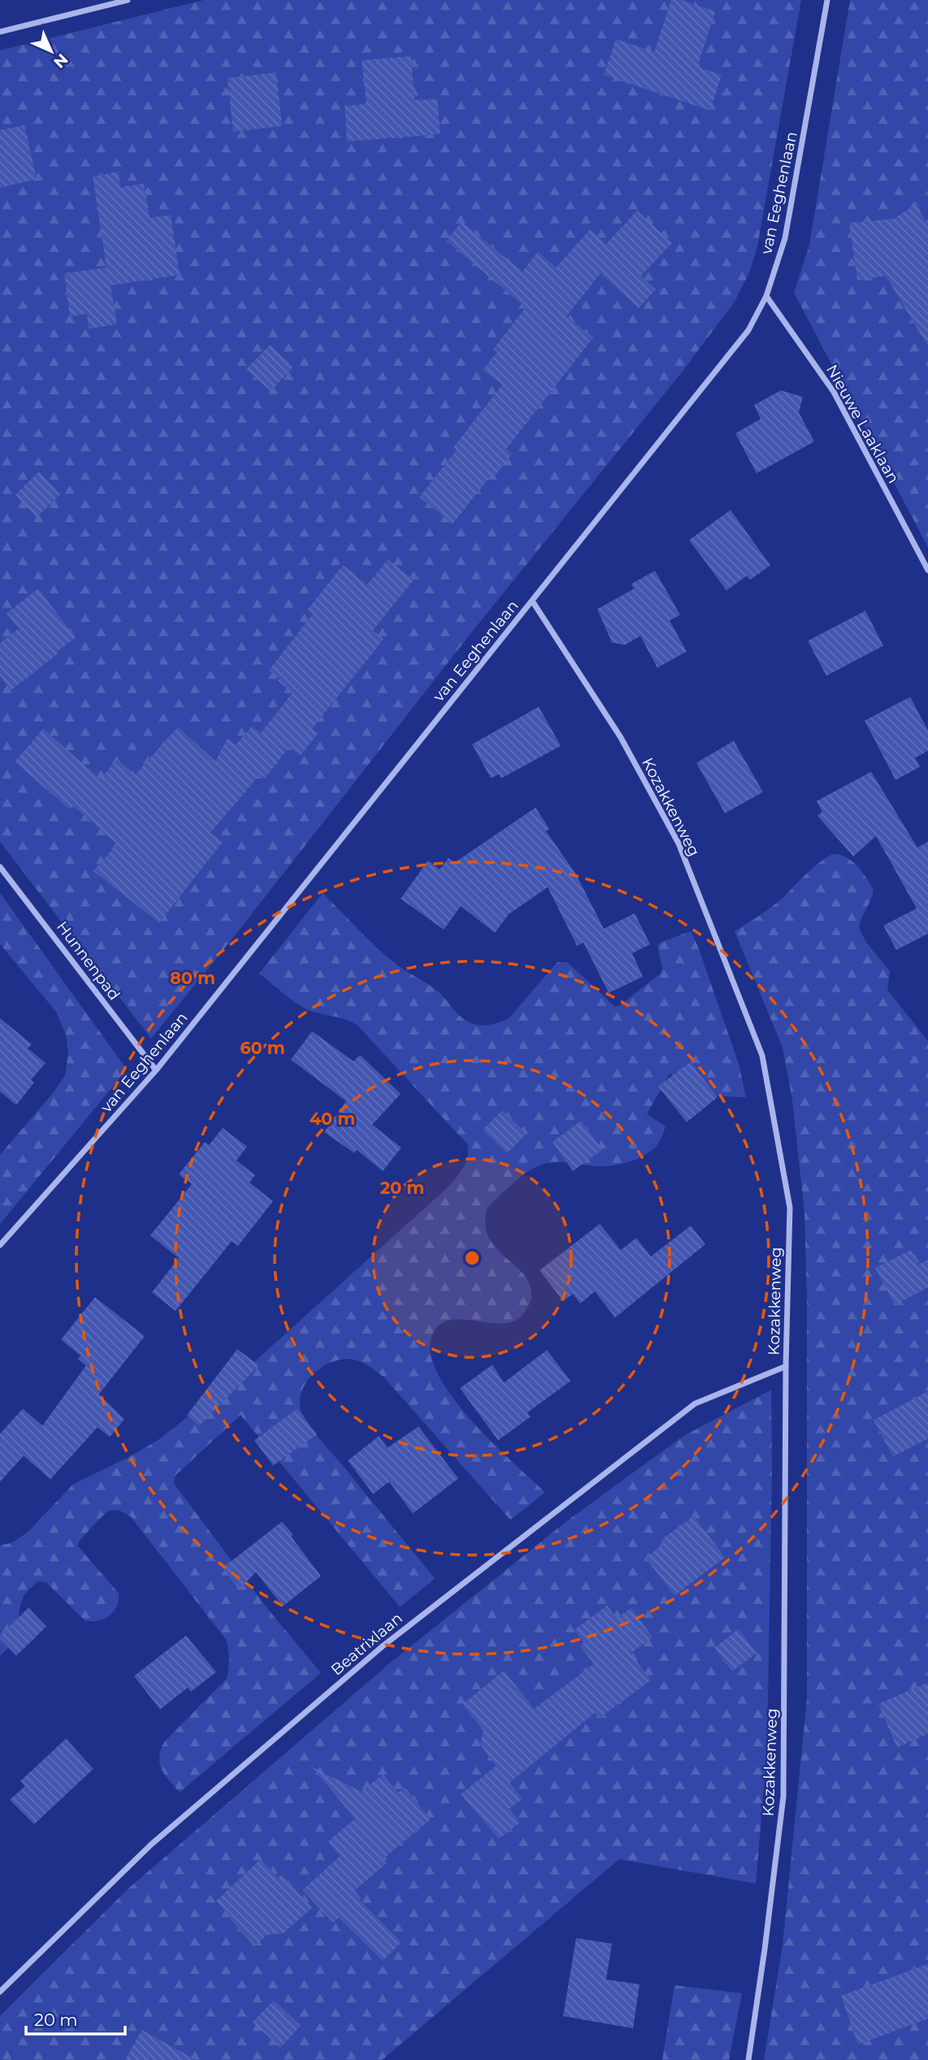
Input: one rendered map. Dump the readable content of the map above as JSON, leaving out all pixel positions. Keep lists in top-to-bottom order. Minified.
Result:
{"streets":{"street":["van Eeghenlaan","Nieuwe Laaklaan","Kozakkenweg","Hunnenpad","Beatrixlaan"]},"crossings":[["van Eeghenlaan","Nieuwe Laaklaan"],["van Eeghenlaan","Kozakkenweg"],["van Eeghenlaan","Hunnenpad"],["Kozakkenweg","Beatrixlaan"]],"scale_bar":"20 m","north":"bottom right","rings":["80 m","60 m","40 m","20 m"]}
